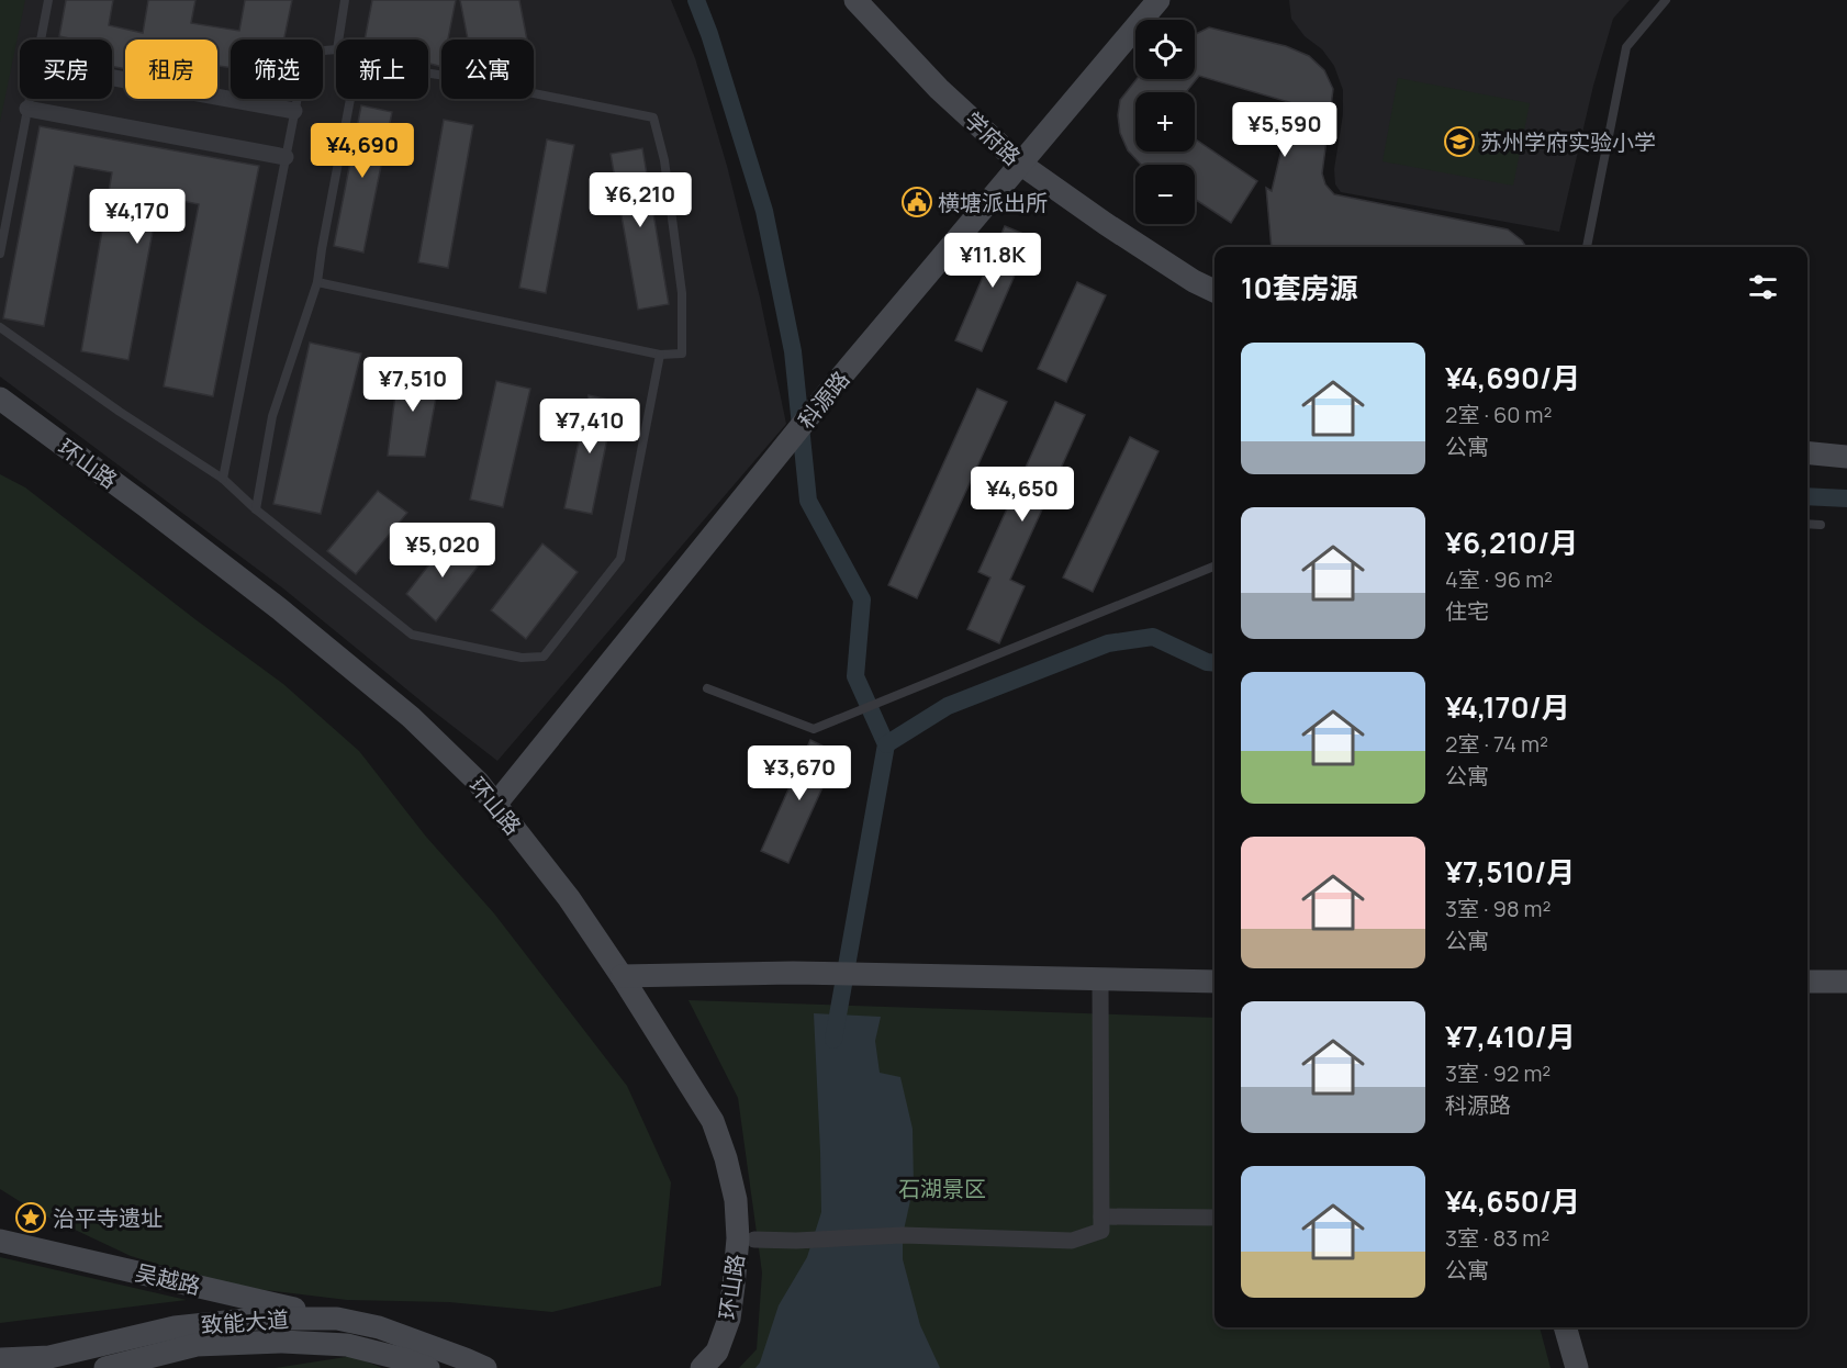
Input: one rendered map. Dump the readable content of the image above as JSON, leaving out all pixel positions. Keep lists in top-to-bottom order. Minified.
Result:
{"streets":{"street":["学府路","科源路","环山路","吴越路","致能大道"]},"crossings":[["学府路","科源路"],["科源路","环山路"],["吴越路","致能大道"]],"parks":["石湖景区"],"places":{"school or university":["苏州学府实验小学"],"public building":["横塘派出所"],"place":["治平寺遗址"]},"page":{"map_buttons":["+","−"],"chip":["买房","租房","筛选","新上","公寓"],"price":["¥5,590","¥4,690","¥6,210","¥4,170","¥11.8K","¥7,510","¥7,410","¥4,650","¥5,020","¥3,670"],"heading":"10套房源","list":[{"name":"¥4,690/月","note":"2室 · 60 m² · 公寓"},{"name":"¥6,210/月","note":"4室 · 96 m² · 住宅"},{"name":"¥4,170/月","note":"2室 · 74 m² · 公寓"},{"name":"¥7,510/月","note":"3室 · 98 m² · 公寓"},{"name":"¥7,410/月","note":"3室 · 92 m² · 科源路"},{"name":"¥4,650/月","note":"3室 · 83 m² · 公寓"}]}}
